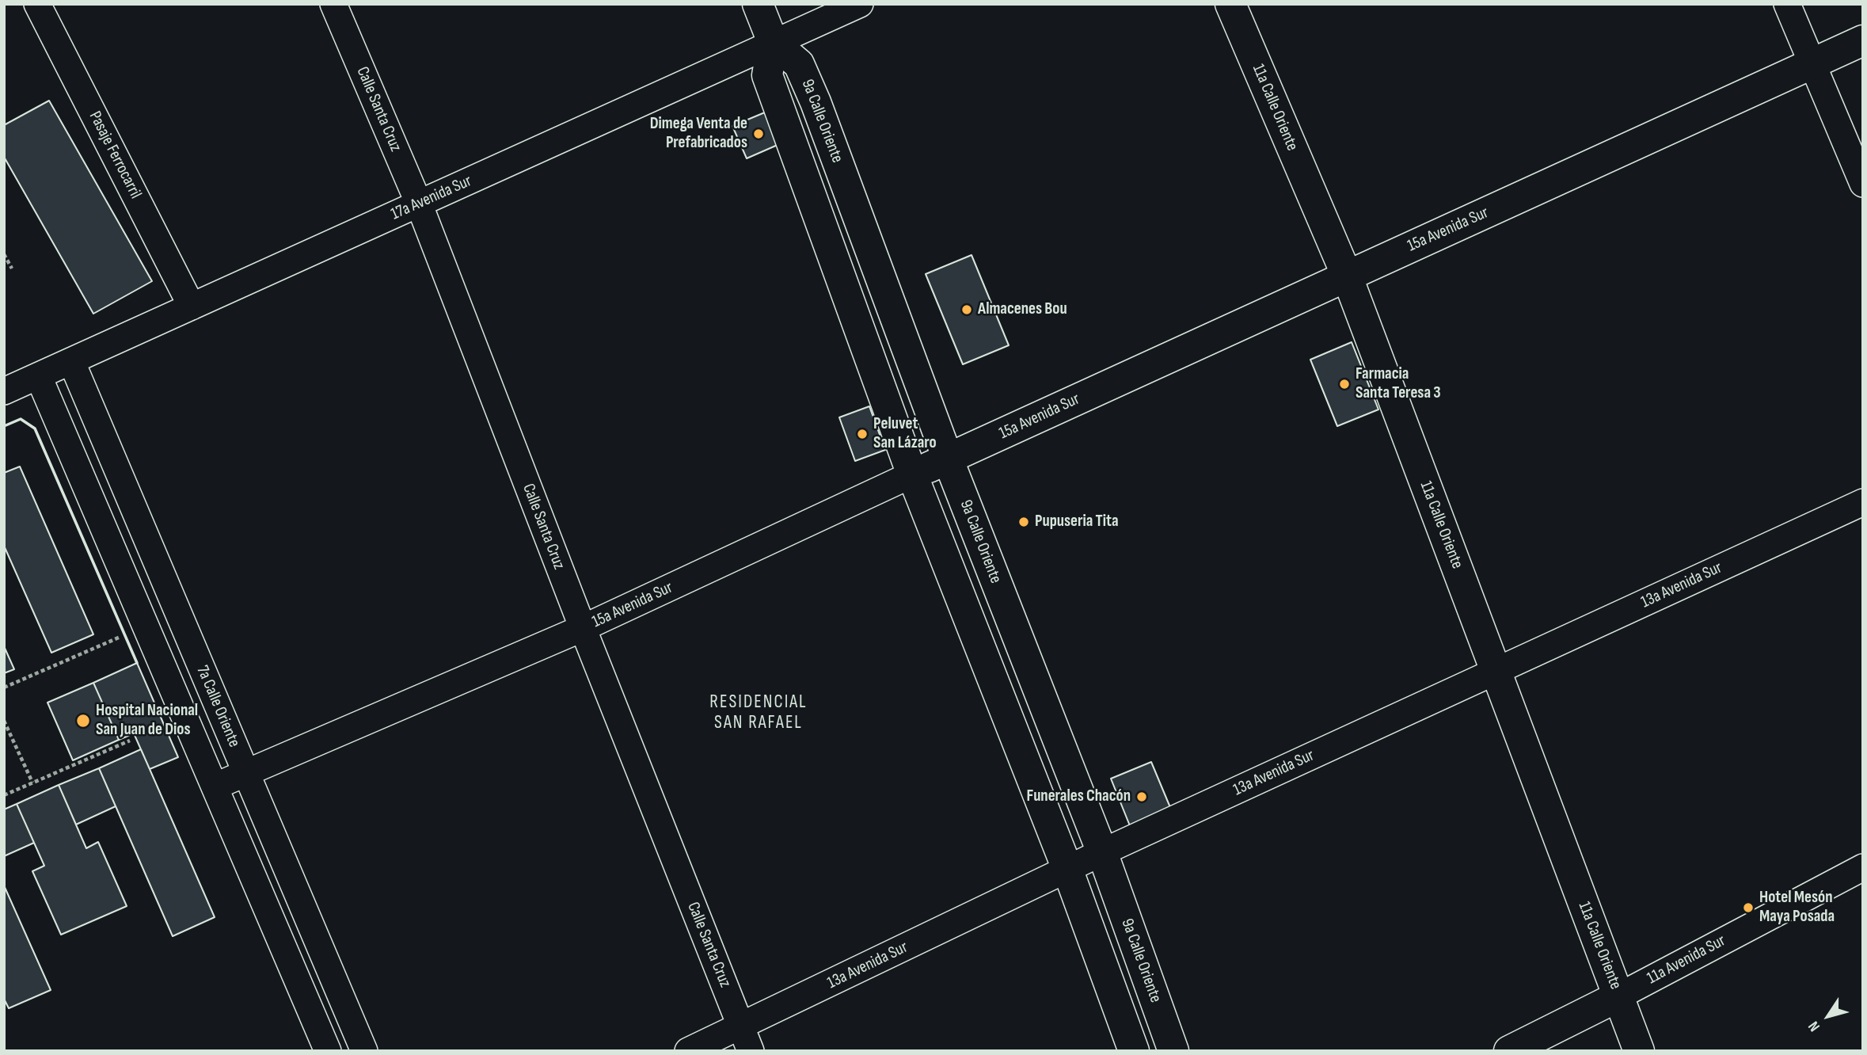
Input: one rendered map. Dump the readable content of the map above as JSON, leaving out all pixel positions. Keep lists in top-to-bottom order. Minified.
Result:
{"streets":{"street":["11a Calle Oriente","Calle Santa Cruz","9a Calle Oriente","Pasaje Ferrocarril","17a Avenida Sur","15a Avenida Sur","13a Avenida Sur","7a Calle Oriente","11a Avenida Sur"]},"crossings":[["11a Calle Oriente","15a Avenida Sur"],["11a Calle Oriente","13a Avenida Sur"],["11a Calle Oriente","11a Avenida Sur"],["Calle Santa Cruz","17a Avenida Sur"],["Calle Santa Cruz","15a Avenida Sur"],["Calle Santa Cruz","13a Avenida Sur"],["9a Calle Oriente","17a Avenida Sur"],["9a Calle Oriente","15a Avenida Sur"],["9a Calle Oriente","13a Avenida Sur"],["Pasaje Ferrocarril","17a Avenida Sur"],["17a Avenida Sur","7a Calle Oriente"],["15a Avenida Sur","7a Calle Oriente"]],"districts":["RESIDENCIAL SAN RAFAEL"],"places":["Dimega Venta de Prefabricados","Almacenes Bou","Farmacia Santa Teresa 3","Peluvet San Lázaro","Pupuseria Tita","Hospital Nacional San Juan de Dios","Funerales Chacón","Hotel Mesón Maya Posada"],"north":"bottom left"}
